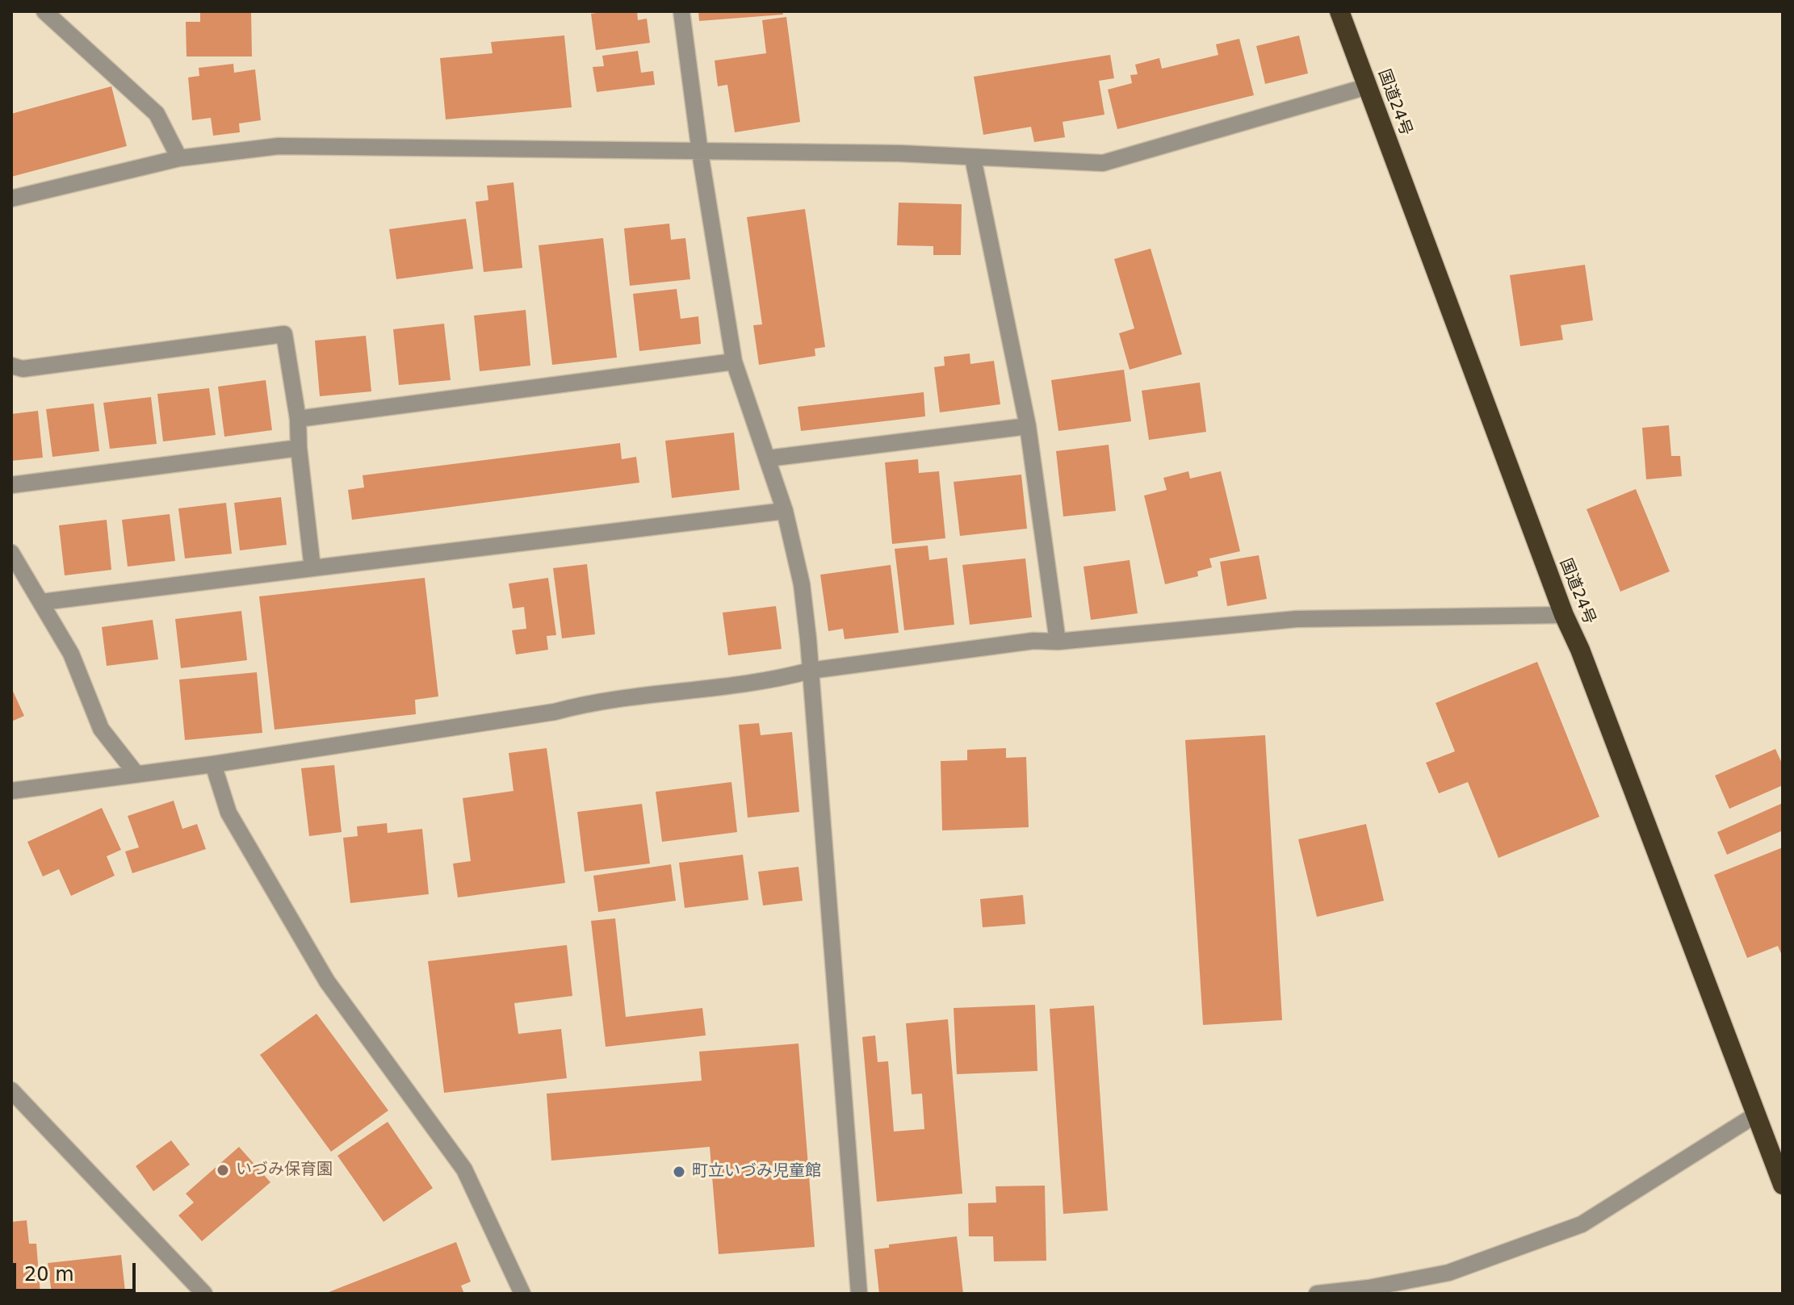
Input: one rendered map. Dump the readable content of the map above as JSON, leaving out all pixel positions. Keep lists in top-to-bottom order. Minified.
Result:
{"streets":{"highway":["国道24号"]},"places":["いづみ保育園","町立いづみ児童館"],"scale_bar":"20 m"}
